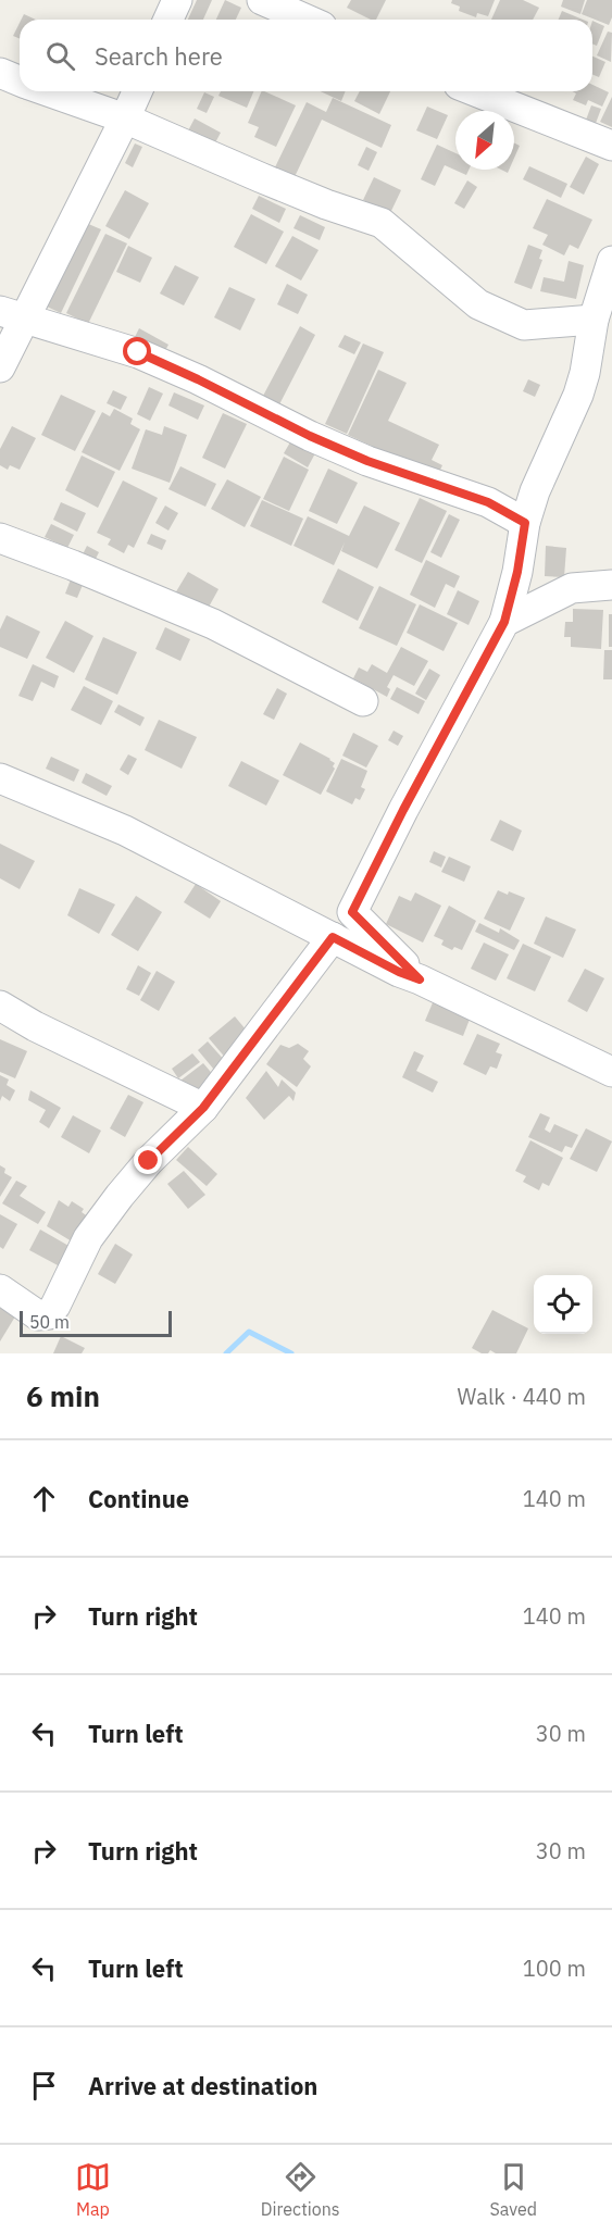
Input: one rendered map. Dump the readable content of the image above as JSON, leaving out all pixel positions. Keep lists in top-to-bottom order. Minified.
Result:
{"scale_bar":"50 m","north":"bottom left","page":{"search":"Search here","scale":"50 m","heading":["6 min","Walk · 440 m"],"list":[["Continue","140 m"],["Turn right","140 m"],["Turn left","30 m"],["Turn right","30 m"],["Turn left","100 m"],"Arrive at destination"],"nav":["Map","Directions","Saved"]}}
